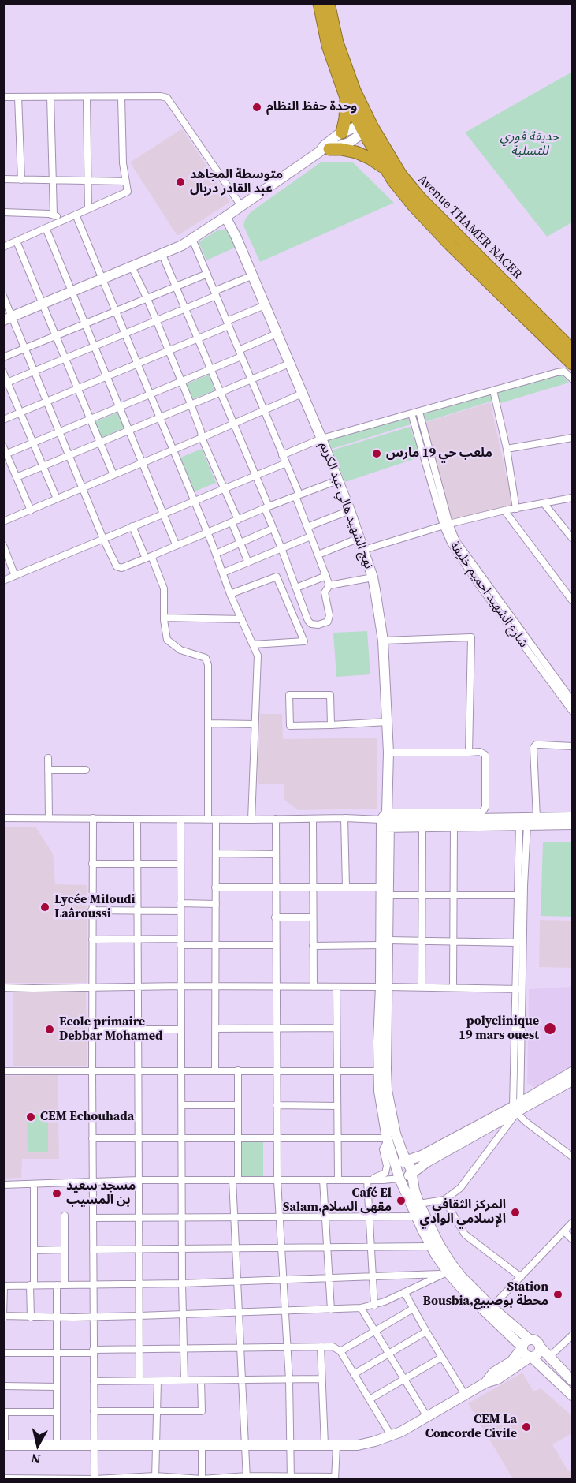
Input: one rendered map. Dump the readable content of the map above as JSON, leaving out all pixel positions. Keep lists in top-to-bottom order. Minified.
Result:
{"streets":{"highway":["Avenue THAMER NACER"],"main road":["نهج الشهيد هالي عبد الكريم"],"street":["شارع الشهيد احميم خليفة"]},"parks":["حديقة قوري للتسلية"],"places":["وحدة حفظ النظام","متوسطة المجاهد عبد القادر دربال","ملعب حي 19 مارس","Lycée Miloudi Laâroussi","polyclinique 19 mars ouest","Ecole primaire Debbar Mohamed","CEM Echouhada","مسجد سعيد بن المسيب","Café El Salam,مقهى السلام","المركز الثقافي الإسلامي الوادي","Station Bousbia,محطة بوصبيع","CEM La Concorde Civile"],"north":"bottom"}
